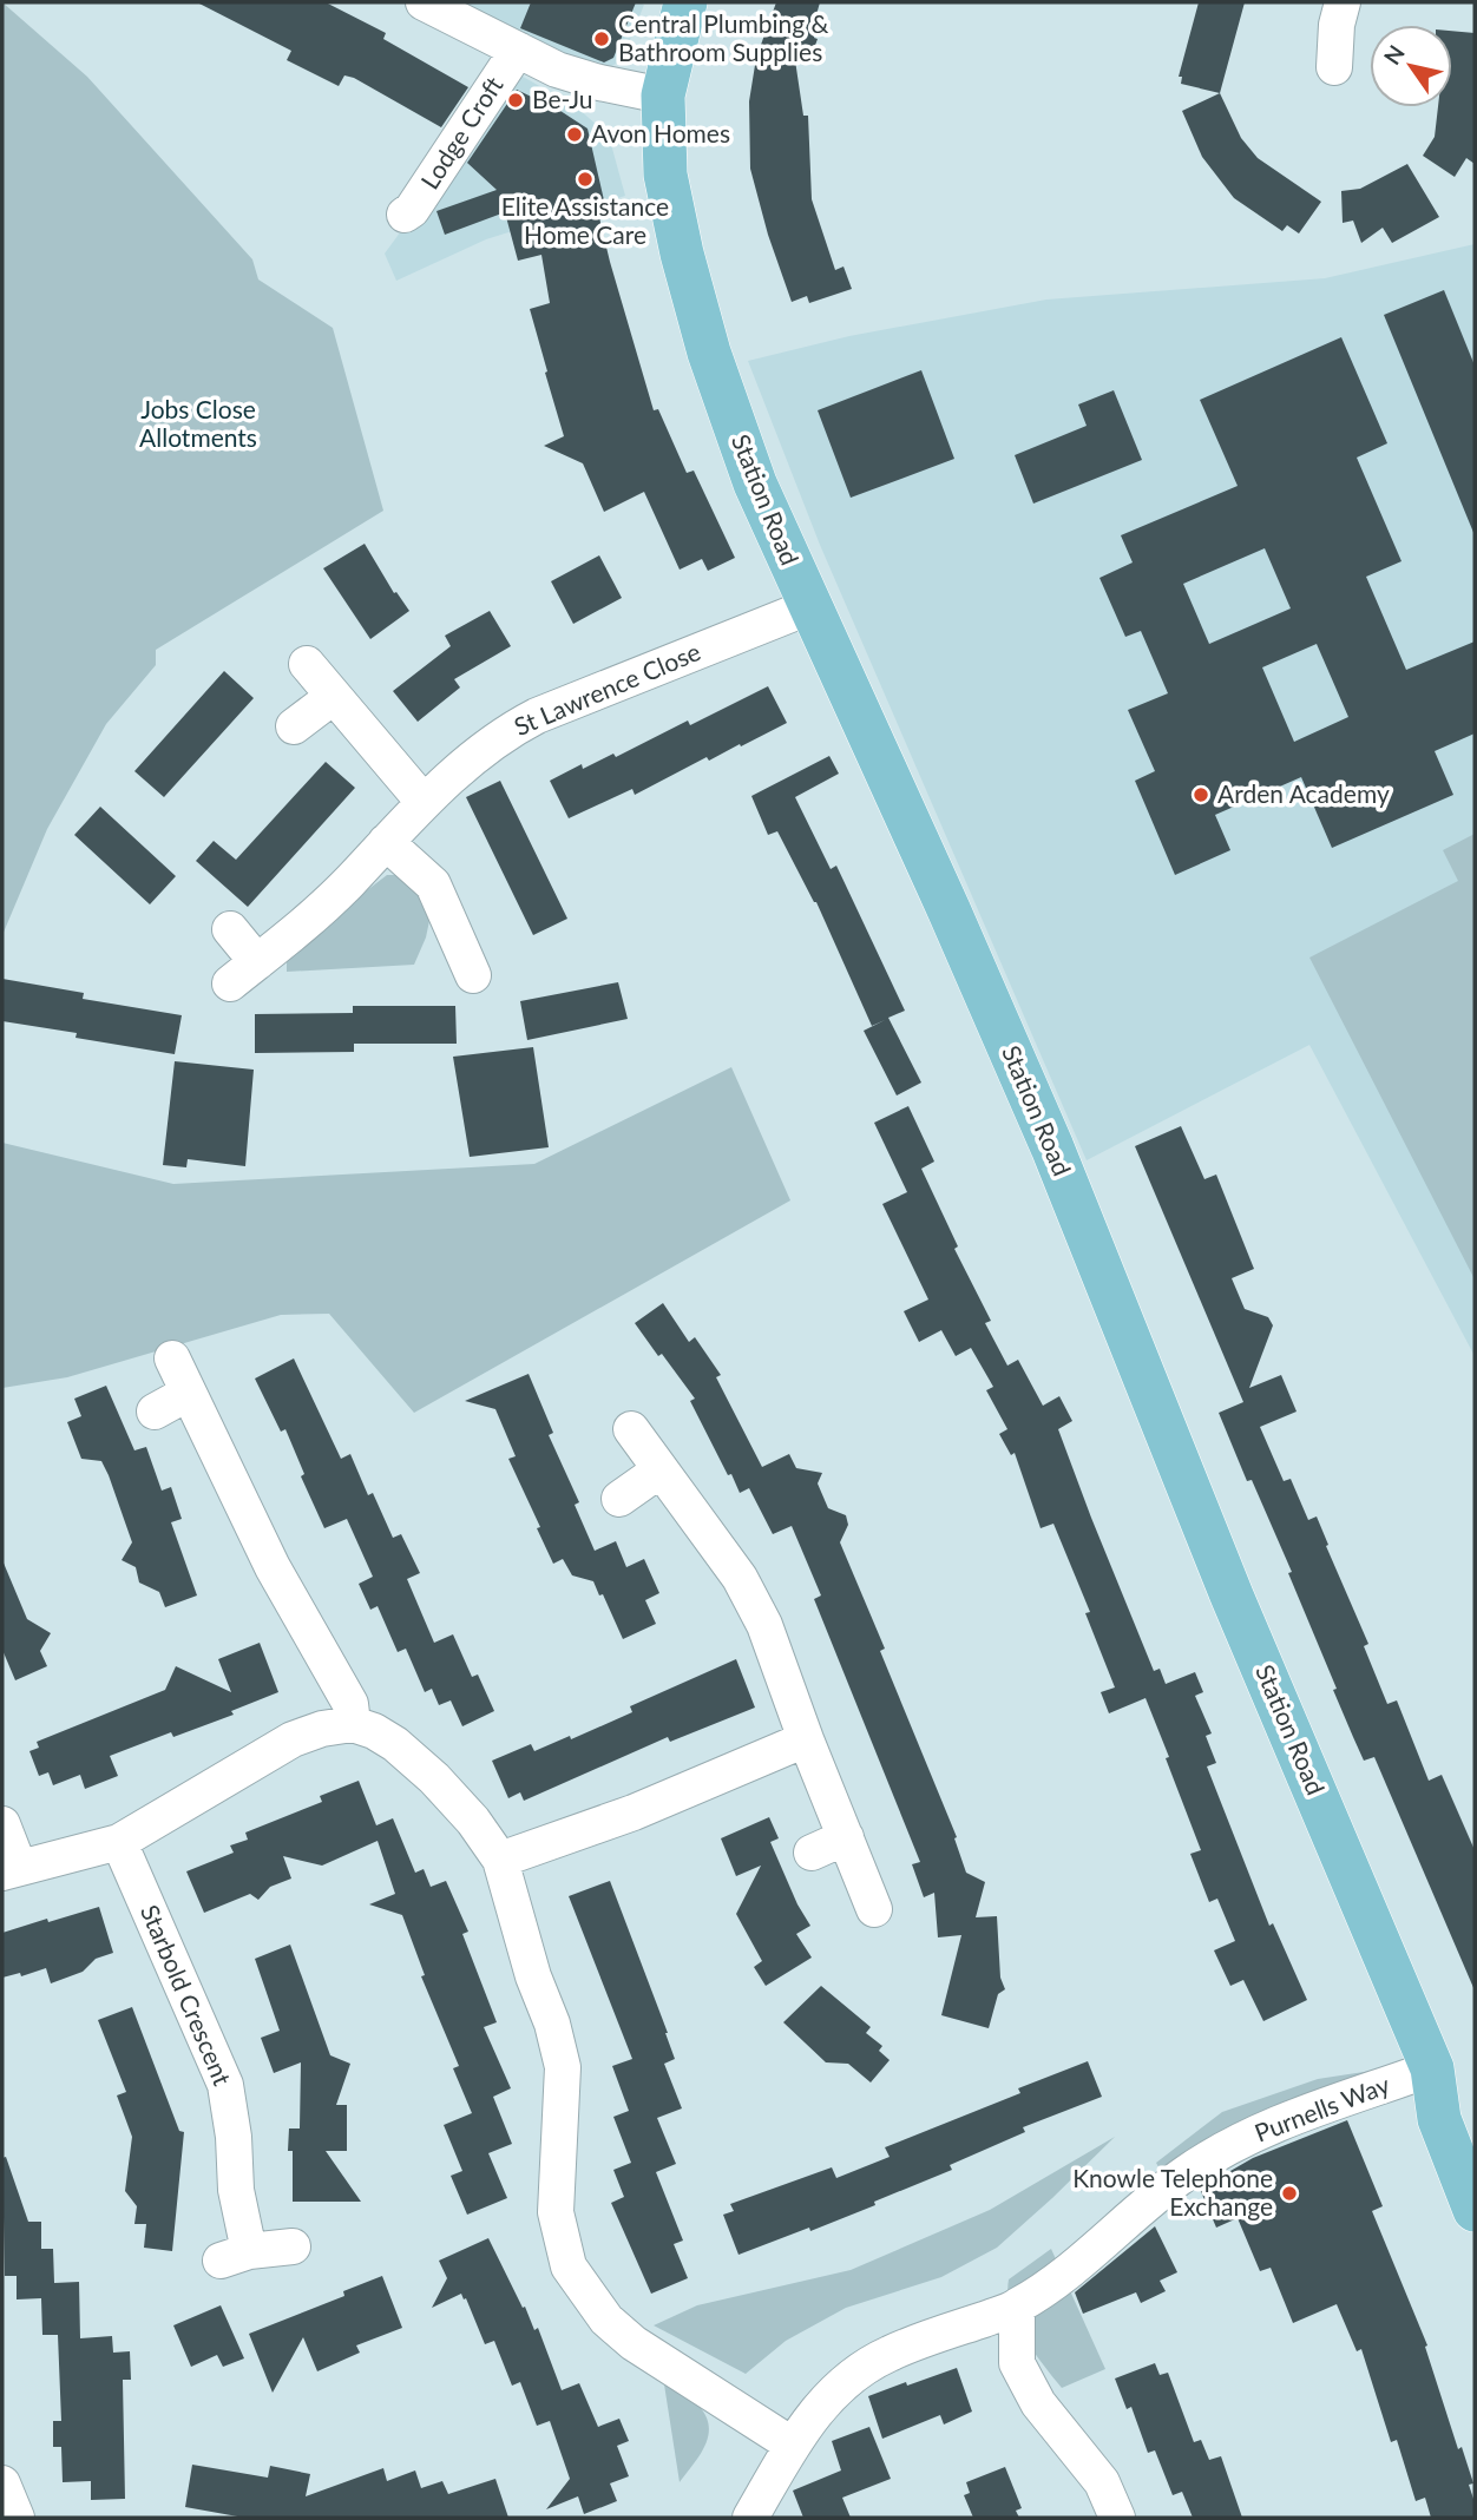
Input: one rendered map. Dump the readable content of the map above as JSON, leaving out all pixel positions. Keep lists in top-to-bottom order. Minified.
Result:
{"streets":{"main road":["Station Road"],"street":["Lodge Croft","St Lawrence Close","Starbold Crescent","Purnells Way"]},"crossings":[["Station Road","St Lawrence Close"],["Station Road","Purnells Way"]],"parks":["Jobs Close Allotments"],"places":["Central Plumbing & Bathroom Supplies","Be-Ju","Avon Homes","Elite Assistance Home Care","Arden Academy","Knowle Telephone Exchange"],"north":"top left"}
